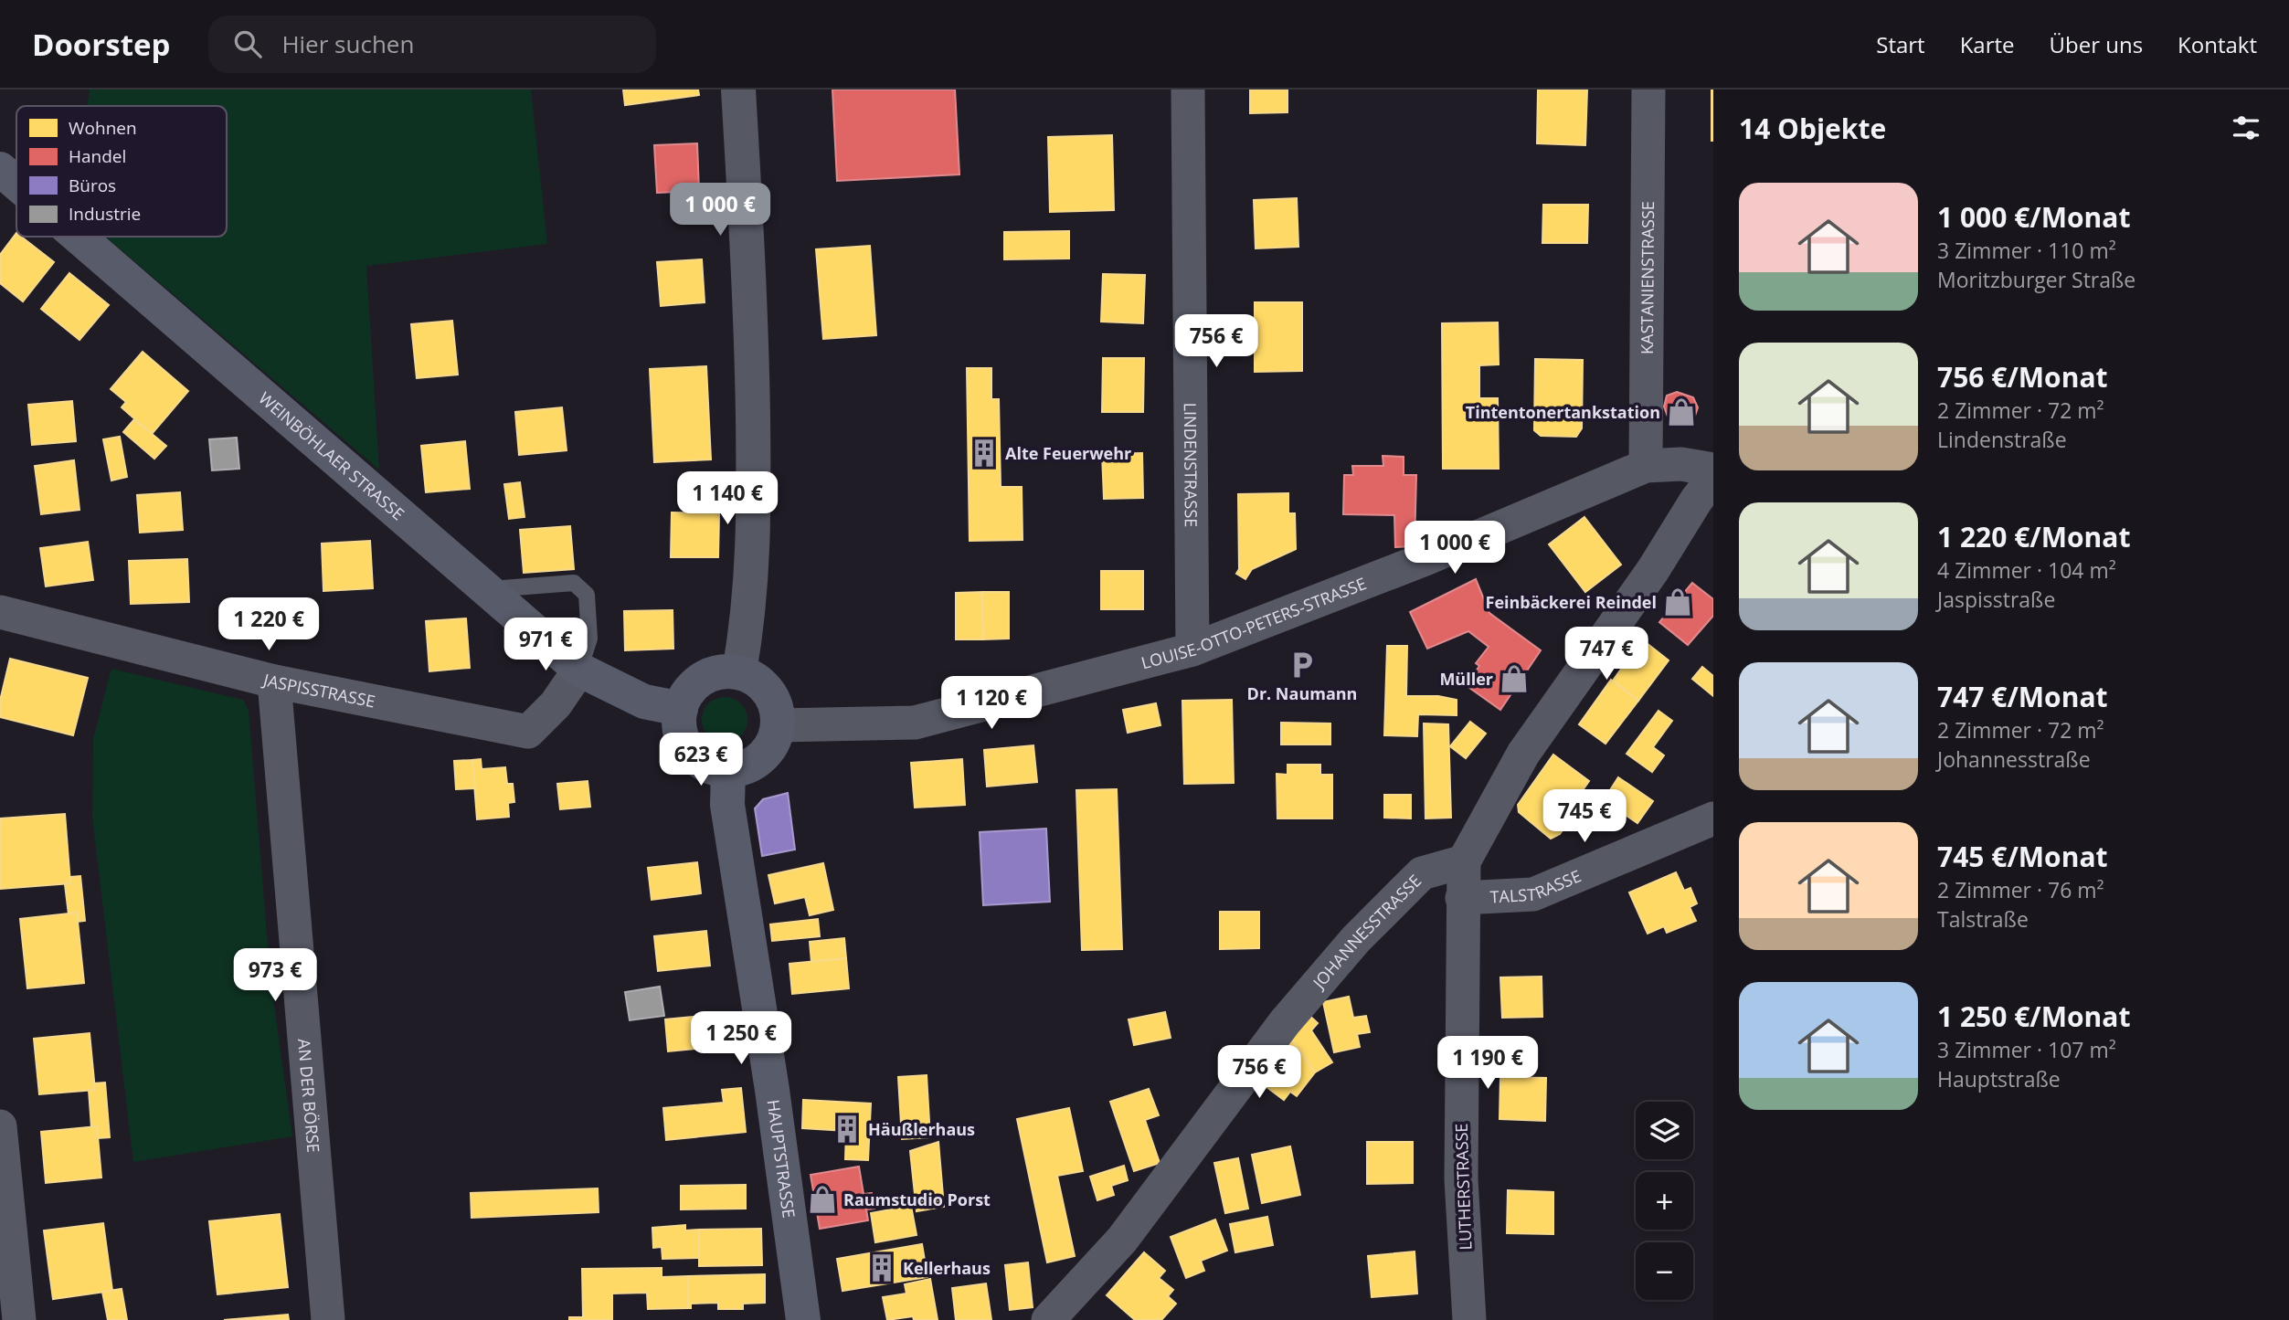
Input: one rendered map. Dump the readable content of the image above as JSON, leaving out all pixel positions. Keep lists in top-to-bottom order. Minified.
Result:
{"streets":{"main road":["WEINBÖHLAER STRASSE","HAUPTSTRASSE"],"street":["KASTANIENSTRASSE","LINDENSTRASSE","LOUISE-OTTO-PETERS-STRASSE","JASPISSTRASSE","TALSTRASSE","JOHANNESSTRASSE","AN DER BÖRSE","LUTHERSTRASSE"]},"crossings":[["KASTANIENSTRASSE","LOUISE-OTTO-PETERS-STRASSE"],["WEINBÖHLAER STRASSE","LOUISE-OTTO-PETERS-STRASSE"],["WEINBÖHLAER STRASSE","JASPISSTRASSE"],["WEINBÖHLAER STRASSE","HAUPTSTRASSE"],["LINDENSTRASSE","LOUISE-OTTO-PETERS-STRASSE"],["LOUISE-OTTO-PETERS-STRASSE","HAUPTSTRASSE"],["JASPISSTRASSE","AN DER BÖRSE"],["TALSTRASSE","LUTHERSTRASSE"],["JOHANNESSTRASSE","LUTHERSTRASSE"]],"places":{"shop":["Tintentonertankstation","Feinbäckerei Reindel","Müller","Raumstudio Porst"],"building":["Alte Feuerwehr","Häußlerhaus","Kellerhaus"],"parking":["Dr. Naumann"]},"legend":["Wohnen","Handel","Büros","Industrie"],"page":{"header":"Doorstep","search":"Hier suchen","nav":["Start","Karte","Über uns","Kontakt"],"heading":"14 Objekte","list":[{"name":"1 000 €/Monat","note":"3 Zimmer · 110 m² · Moritzburger Straße"},{"name":"756 €/Monat","note":"2 Zimmer · 72 m² · Lindenstraße"},{"name":"1 220 €/Monat","note":"4 Zimmer · 104 m² · Jaspisstraße"},{"name":"747 €/Monat","note":"2 Zimmer · 72 m² · Johannesstraße"},{"name":"745 €/Monat","note":"2 Zimmer · 76 m² · Talstraße"},{"name":"1 250 €/Monat","note":"3 Zimmer · 107 m² · Hauptstraße"}],"price":["1 000 €","756 €","1 140 €","1 000 €","1 220 €","971 €","747 €","1 120 €","623 €","745 €","973 €","1 250 €","1 190 €","756 €"],"map_buttons":["+","−"]}}
